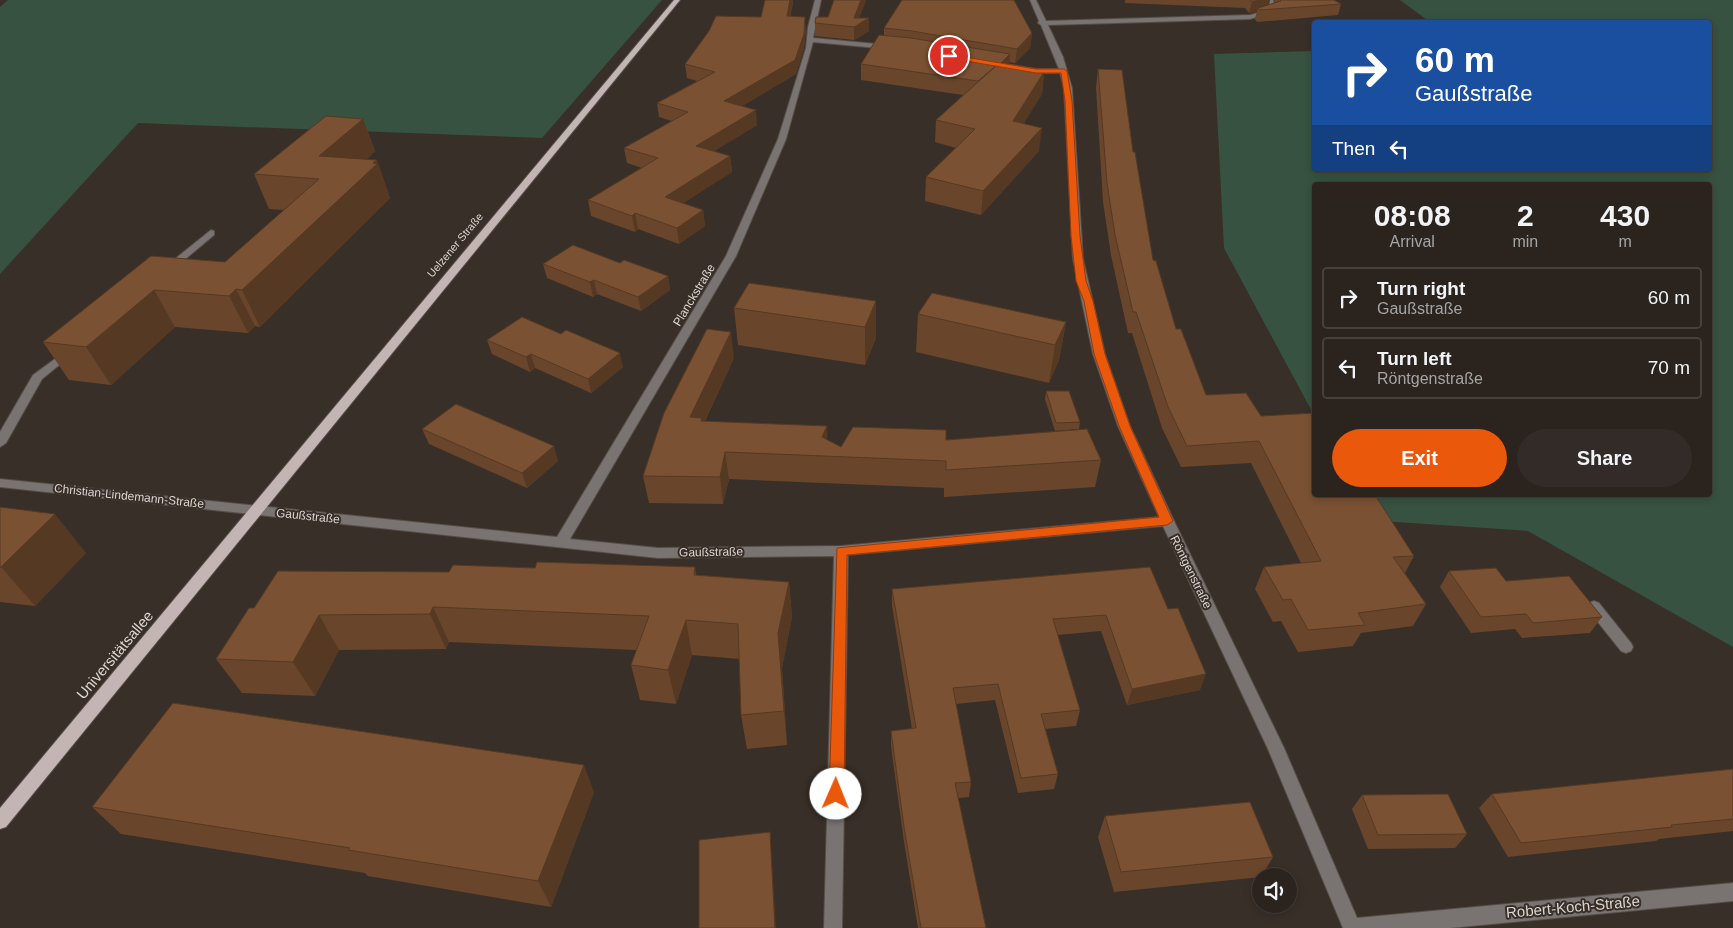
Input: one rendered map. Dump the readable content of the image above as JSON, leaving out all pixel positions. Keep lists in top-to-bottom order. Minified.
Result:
{"streets":{"main road":["Uelzener Straße","Universitätsallee"],"street":["Planckstraße","Christian-Lindemann-Straße","Gaußstraße","Röntgenstraße","Robert-Koch-Straße"]},"crossings":[["Uelzener Straße","Christian-Lindemann-Straße"],["Uelzener Straße","Gaußstraße"],["Uelzener Straße","Universitätsallee"],["Planckstraße","Gaußstraße"],["Christian-Lindemann-Straße","Gaußstraße"],["Christian-Lindemann-Straße","Universitätsallee"],["Gaußstraße","Röntgenstraße"],["Gaußstraße","Universitätsallee"],["Röntgenstraße","Robert-Koch-Straße"]],"page":{"turn":["60 m","Gaußstraße"],"then":"Then","eta":["08:08","Arrival","2","min","430","m"],"list":[{"name":"Turn right","note":"Gaußstraße","value":"60 m"},{"name":"Turn left","note":"Röntgenstraße","value":"70 m"}],"buttons":["Exit","Share"]}}
